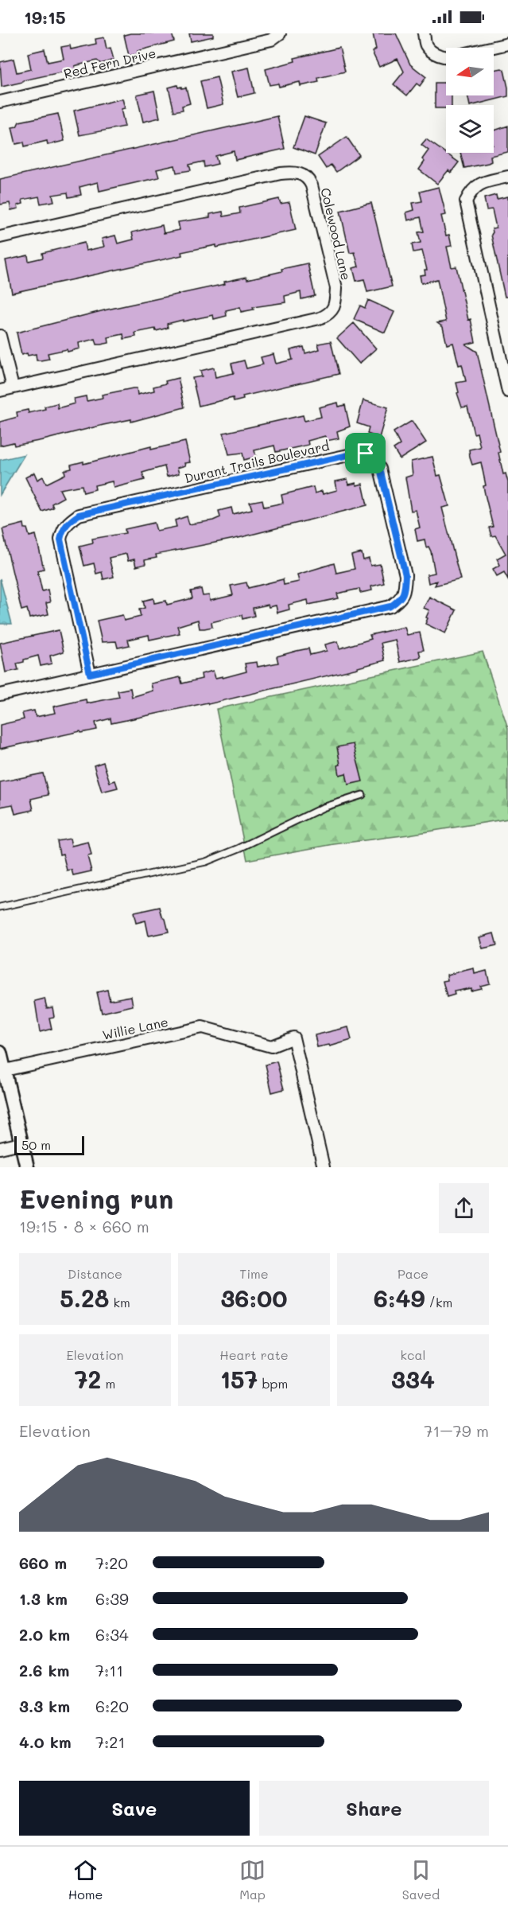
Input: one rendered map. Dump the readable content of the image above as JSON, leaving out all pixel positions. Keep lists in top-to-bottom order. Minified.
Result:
{"streets":{"street":["Red Fern Drive","Colewood Lane","Durant Trails Boulevard","Willie Lane"]},"scale_bar":"50 m","north":"left","page":{"status":"19:15","scale":"50 m","heading":["Evening run","19:15 · 8 × 660 m"],"stats":[["Distance","5.28 km"],["Time","36:00"],["Pace","6:49 /km"],["Elevation","72 m"],["Heart rate","157 bpm"],["kcal","334"]],"chart":["Elevation","71–79 m"],"list":[{"name":"660 m","note":"7:20"},{"name":"1.3 km","note":"6:39"},{"name":"2.0 km","note":"6:34"},{"name":"2.6 km","note":"7:11"},{"name":"3.3 km","note":"6:20"},{"name":"4.0 km","note":"7:21"}],"buttons":["Save","Share"],"tabs":["Home","Map","Saved"]}}
